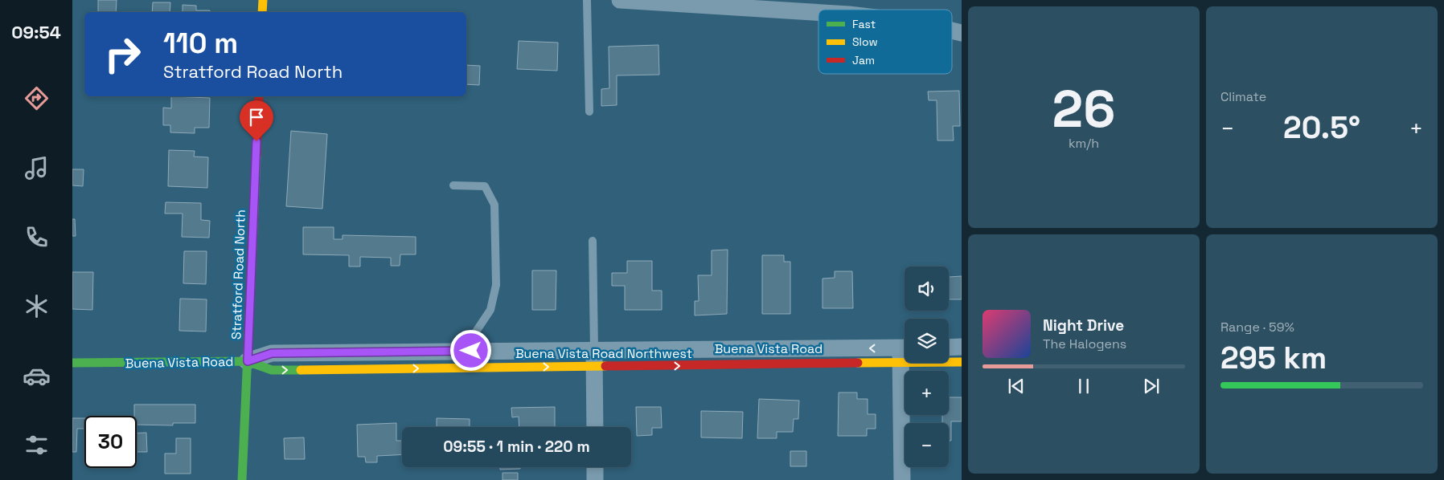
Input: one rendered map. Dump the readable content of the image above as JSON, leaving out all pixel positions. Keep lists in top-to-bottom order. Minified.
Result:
{"streets":{"street":["Stratford Road North","Buena Vista Road","Buena Vista Road Northwest"]},"crossings":[["Stratford Road North","Buena Vista Road"],["Stratford Road North","Buena Vista Road Northwest"],["Buena Vista Road","Buena Vista Road Northwest"]],"one_way":["Buena Vista Road Northwest"],"legend":["Fast","Slow","Jam"],"page":{"tabs":"09:54","tile":[["26","km/h"],"Climate",["Range · 59%","295 km"]],"turn":["110 m","Stratford Road North"],"heat":["−","20.5°","+"],"map_buttons":["+","−"],"song":["Night Drive","The Halogens"],"limit":"30","trip":"09:55 · 1 min · 220 m"}}
